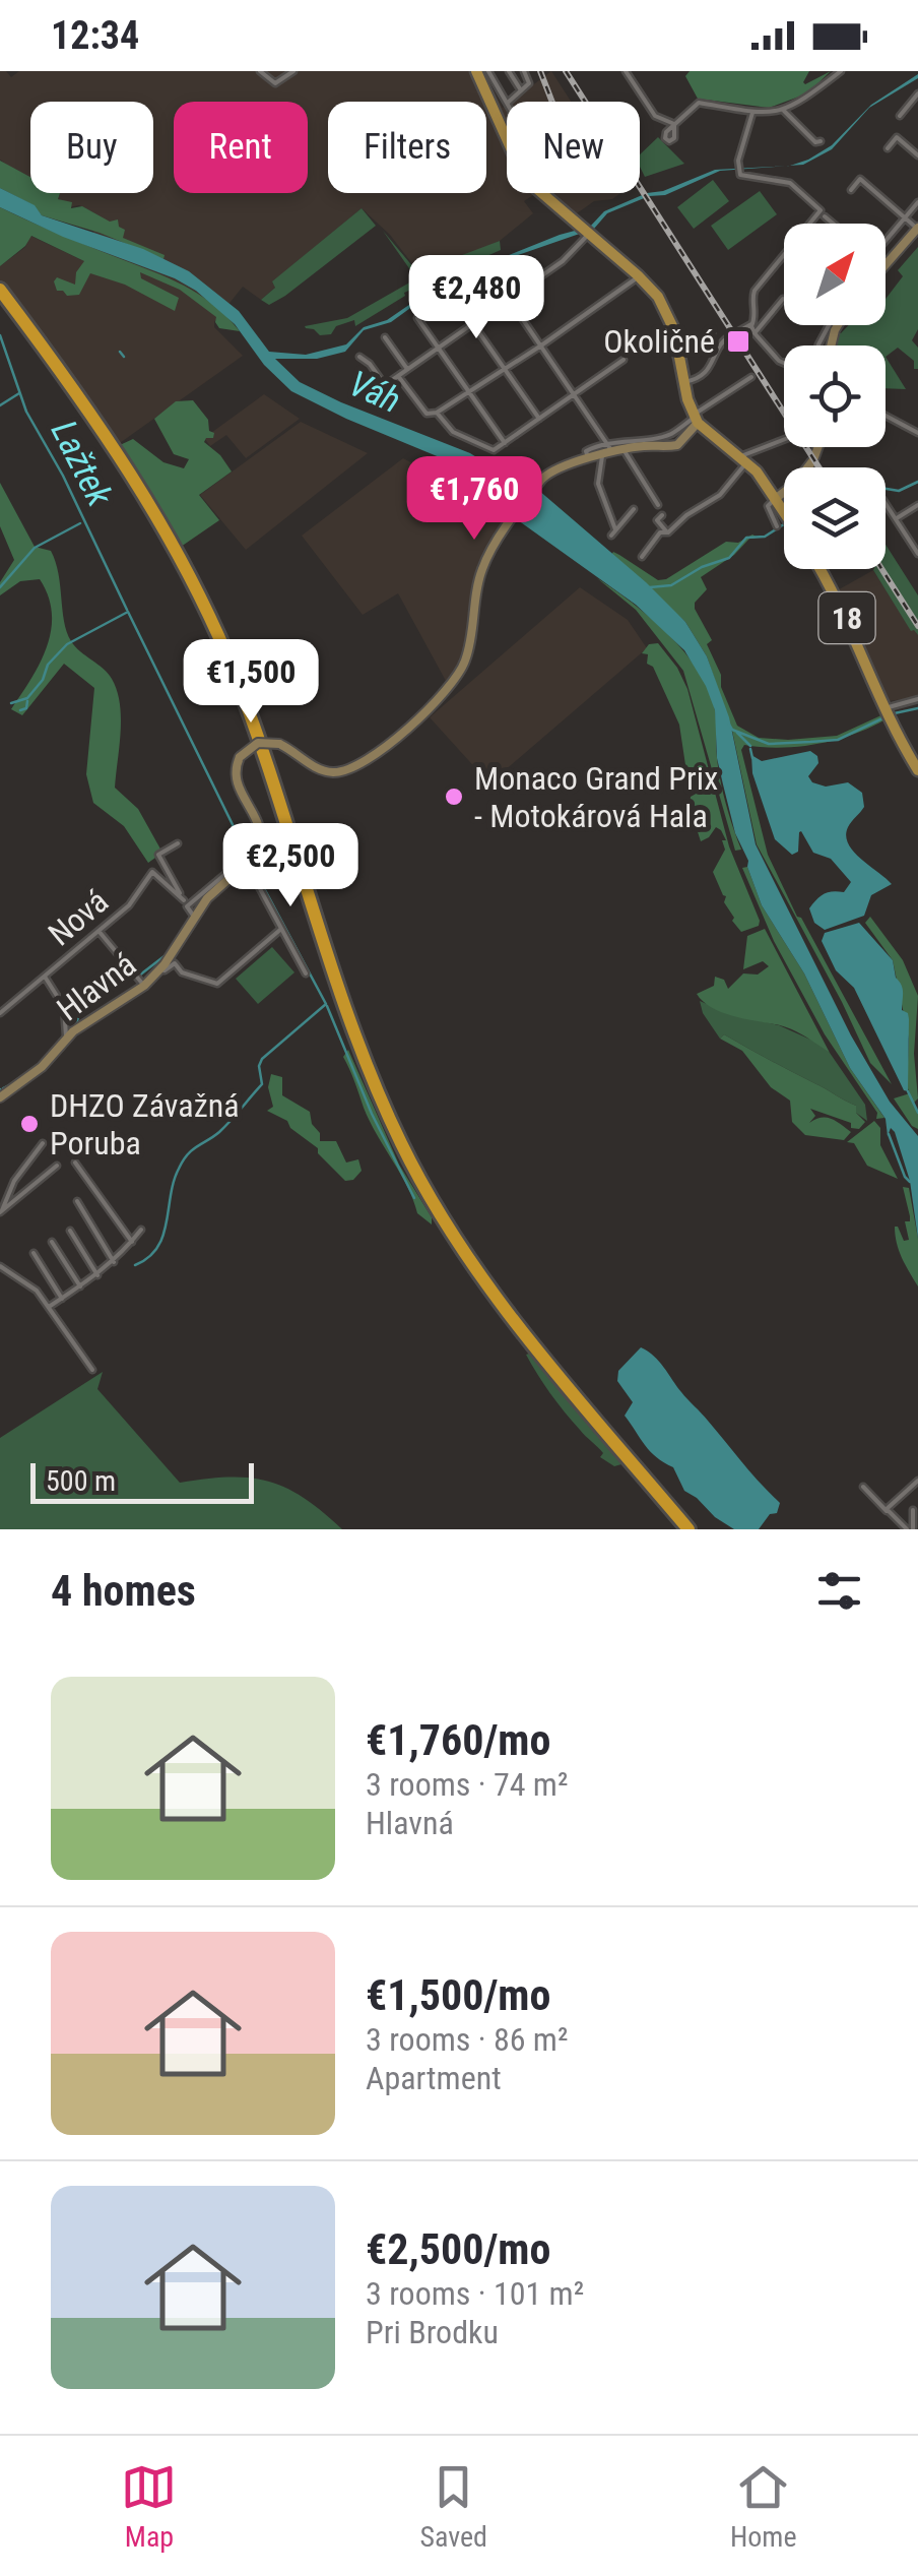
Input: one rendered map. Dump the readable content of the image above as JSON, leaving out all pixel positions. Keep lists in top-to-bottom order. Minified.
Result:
{"streets":{"main road":["18"],"street":["Nová","Hlavná"]},"water":["Váh","Lažtek"],"places":{"transit":["Okoličné"],"other":["Monaco Grand Prix - Motokárová Hala","DHZO Závažná Poruba"]},"scale_bar":"500 m","north":"top right","page":{"status":"12:34","chip":["Buy","Rent","Filters","New"],"price":["€2,480","€1,760","€1,500","€2,500"],"scale":"500 m","heading":"4 homes","list":[{"name":"€1,760/mo","note":"3 rooms · 74 m² · Hlavná"},{"name":"€1,500/mo","note":"3 rooms · 86 m² · Apartment"},{"name":"€2,500/mo","note":"3 rooms · 101 m² · Pri Brodku"}],"tabs":["Map","Saved","Home"]}}
